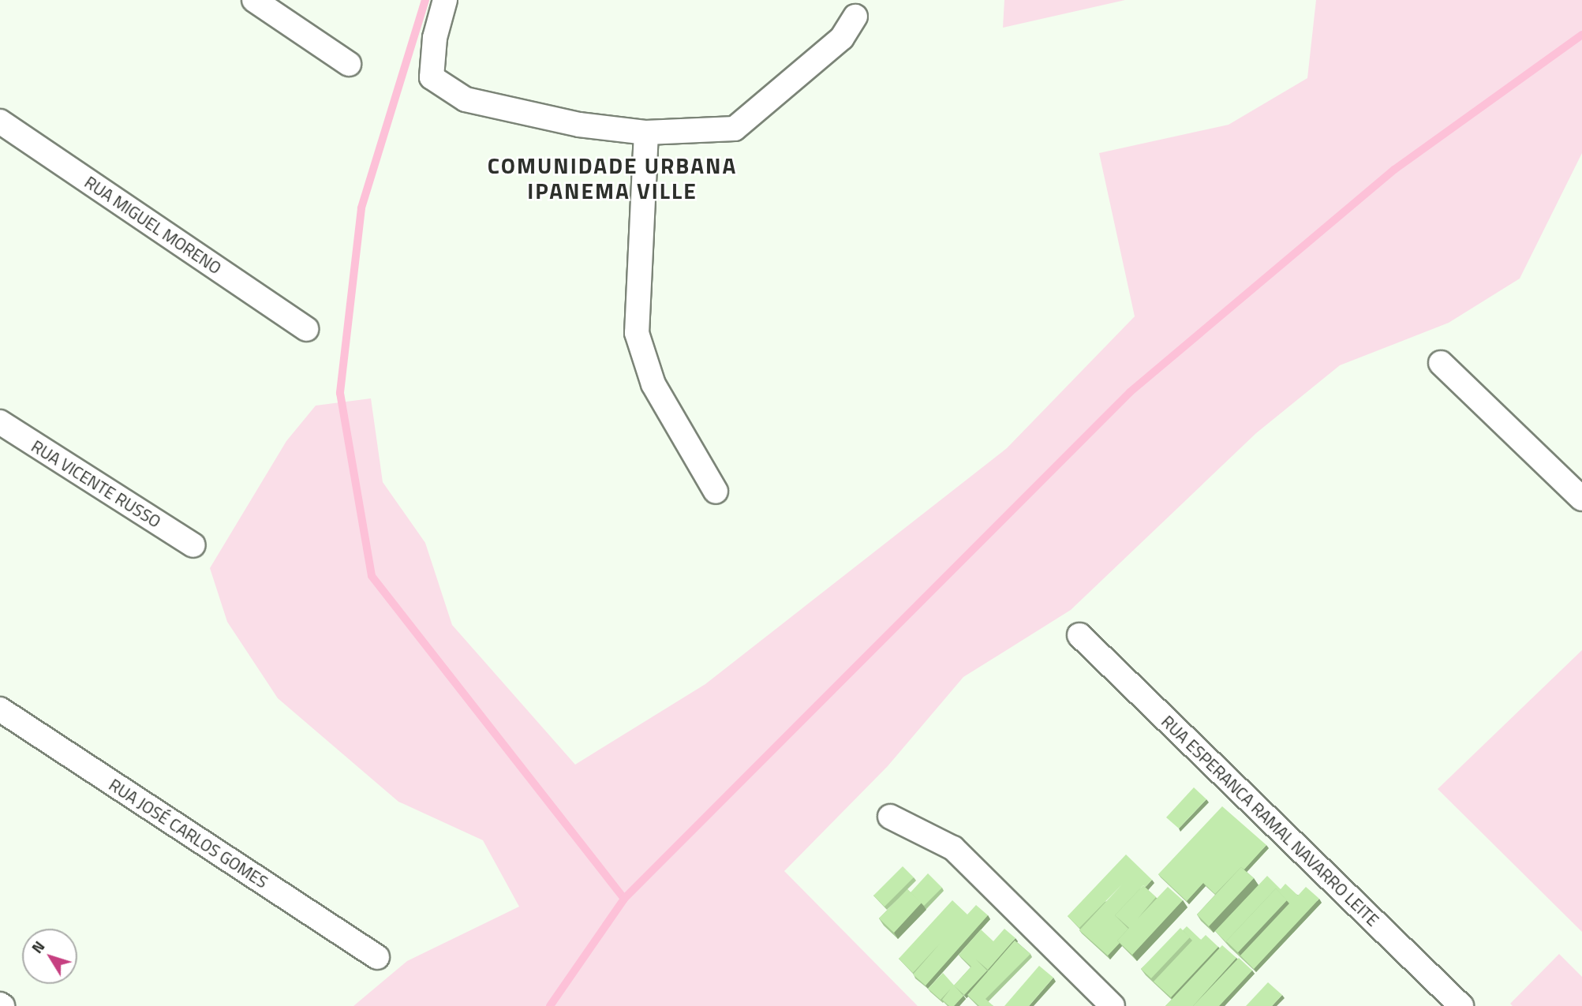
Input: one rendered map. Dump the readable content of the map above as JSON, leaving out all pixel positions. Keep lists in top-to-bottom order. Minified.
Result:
{"streets":{"street":["RUA MIGUEL MORENO","RUA VICENTE RUSSO","RUA ESPERANCA RAMAL NAVARRO LEITE","RUA JOSÉ CARLOS GOMES"]},"districts":["COMUNIDADE URBANA IPANEMA VILLE"],"north":"top left"}
